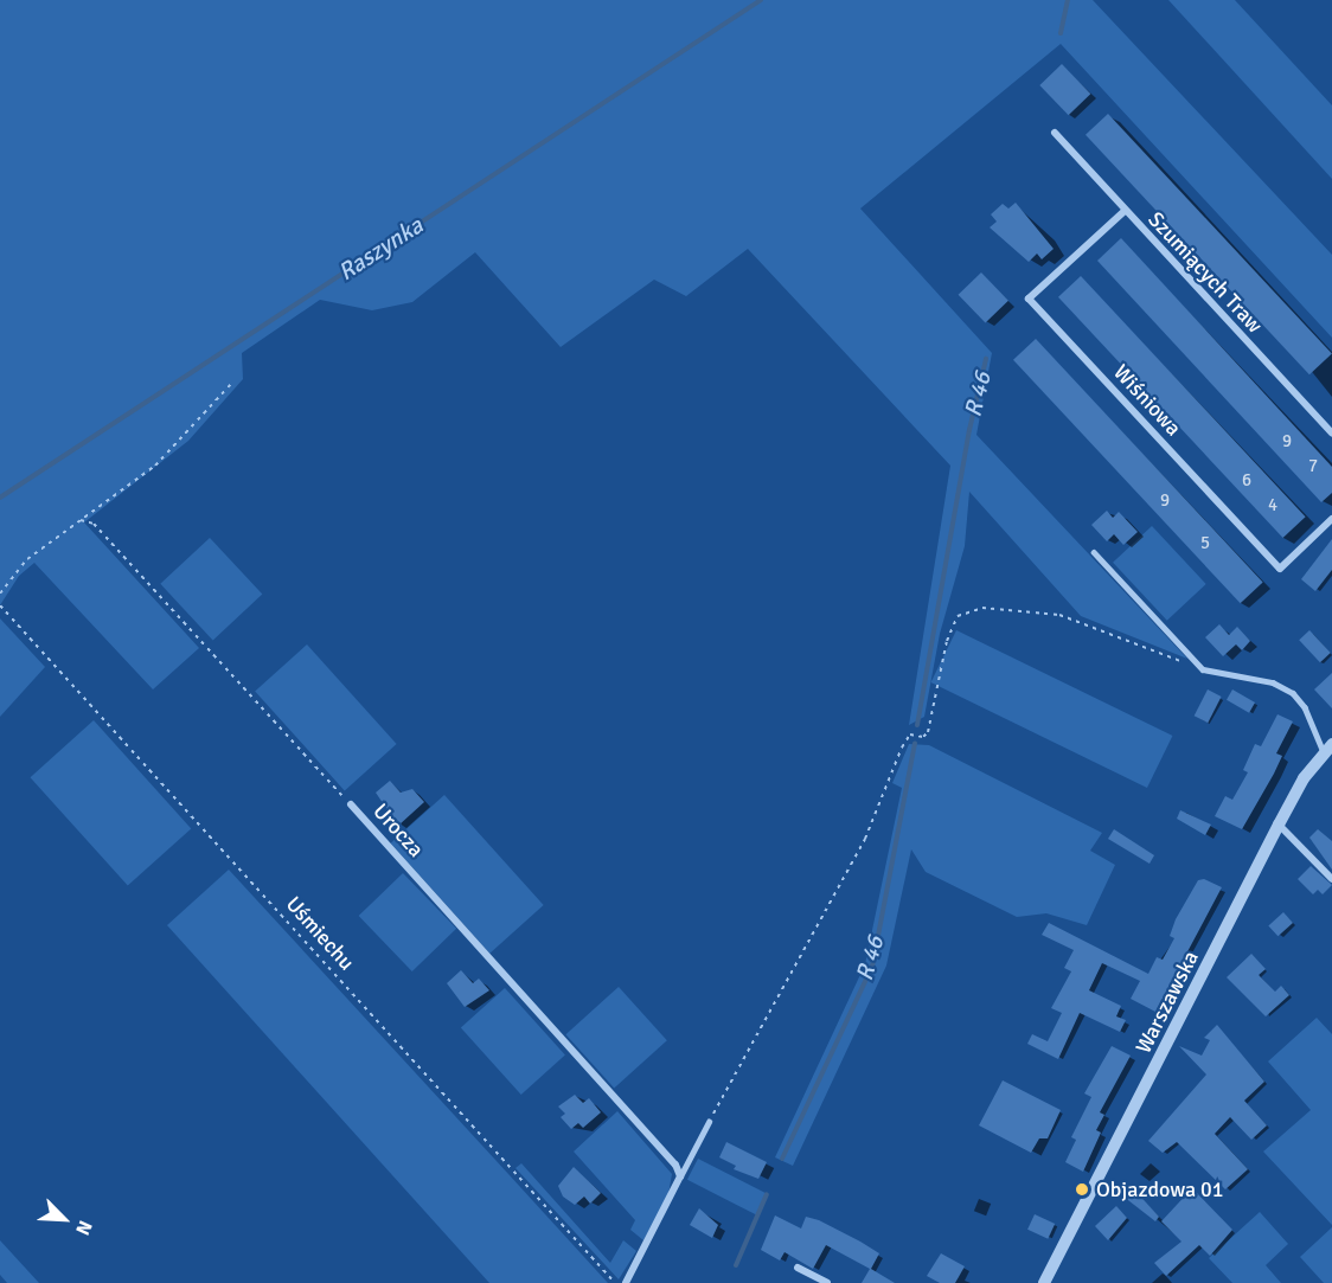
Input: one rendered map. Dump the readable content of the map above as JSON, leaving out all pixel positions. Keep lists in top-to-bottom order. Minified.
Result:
{"streets":{"street":["Szumiących Traw","Wiśniowa","Urocza","Warszawska"],"path":["Uśmiechu"]},"crossings":[["Szumiących Traw","Wiśniowa"]],"water":["Raszynka","R 46"],"places":["Objazdowa 01"],"house_numbers":["9","7","6","9","4","5"],"north":"bottom right"}
